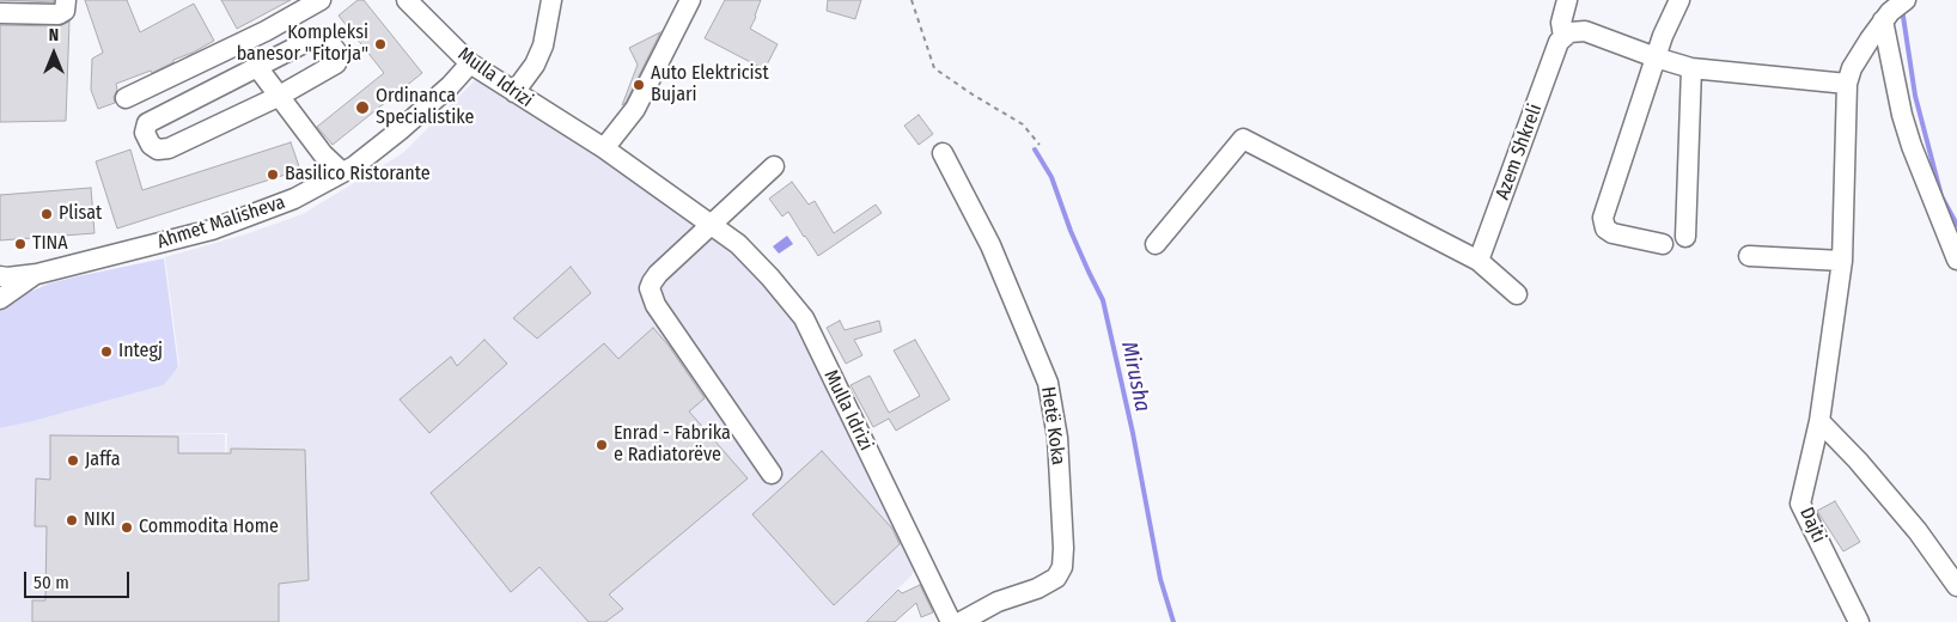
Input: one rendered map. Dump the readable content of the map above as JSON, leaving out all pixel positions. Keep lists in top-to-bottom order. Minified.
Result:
{"streets":{"street":["Mulla Idrizi","Azem Shkreli","Ahmet Malisheva","Hetë Koka","Dajti"]},"crossings":[["Mulla Idrizi","Ahmet Malisheva"]],"water":["Mirusha"],"places":["Kompleksi banesor \"Fitorja\"","Auto Elektricist Bujari","Ordinanca Specialistike","Basilico Ristorante","Plisat","TINA","Integj","Enrad - Fabrika e Radiatorëve","Jaffa","NIKI","Commodita Home"],"scale_bar":"50 m","north":"top"}
